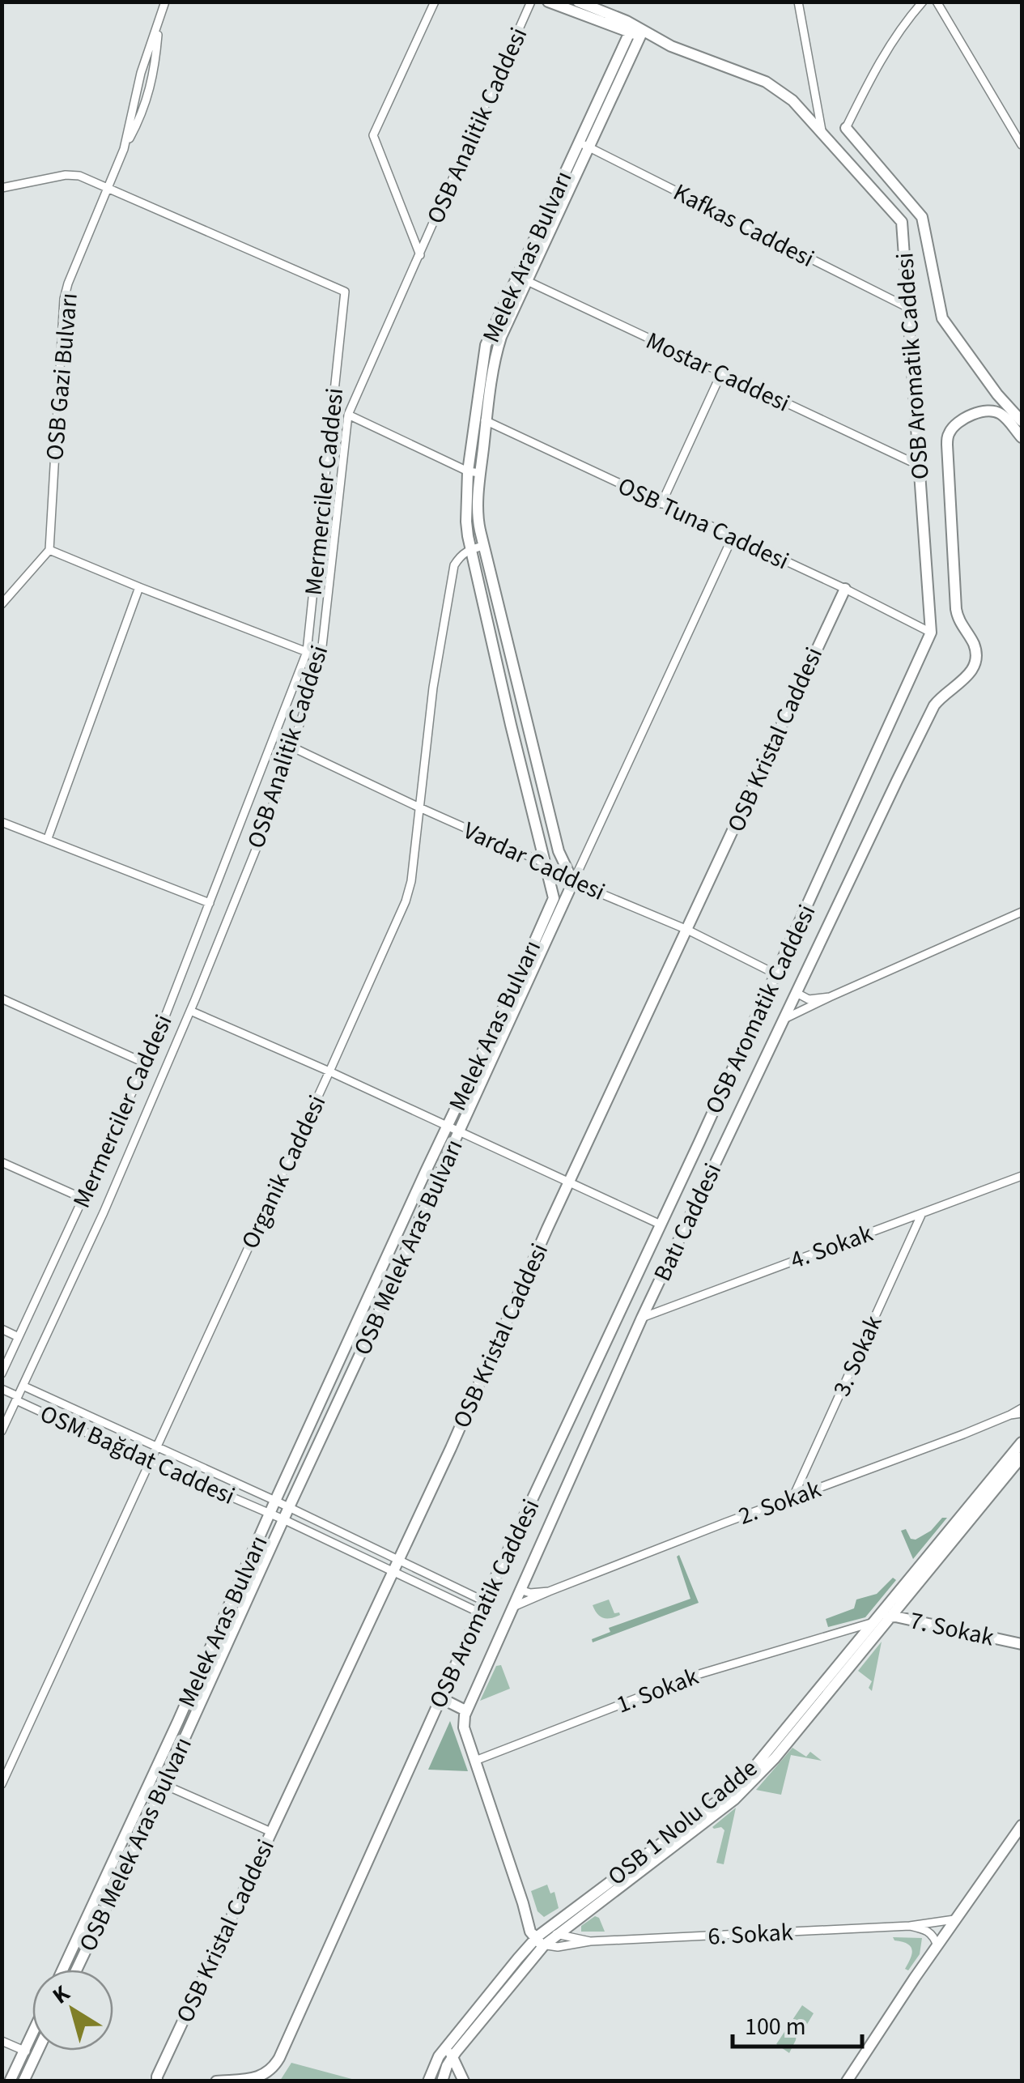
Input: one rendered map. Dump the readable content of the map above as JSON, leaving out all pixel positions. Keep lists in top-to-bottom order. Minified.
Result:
{"streets":{"street":["OSB Analitik Caddesi","Kafkas Caddesi","Melek Aras Bulvarı","OSB Aromatik Caddesi","Mostar Caddesi","OSB Gazi Bulvarı","Mermerciler Caddesi","OSB Tuna Caddesi","OSB Kristal Caddesi","Vardar Caddesi","Organik Caddesi","Batı Caddesi","4. Sokak","OSB Melek Aras Bulvarı","3. Sokak","OSM Bağdat Caddesi","2. Sokak","7. Sokak","1. Sokak","OSB 1 Nolu Cadde","6. Sokak"]},"crossings":[["OSB Analitik Caddesi","Vardar Caddesi"],["OSB Analitik Caddesi","OSM Bağdat Caddesi"],["Kafkas Caddesi","OSB Aromatik Caddesi"],["Melek Aras Bulvarı","Vardar Caddesi"],["Melek Aras Bulvarı","Organik Caddesi"],["Melek Aras Bulvarı","OSM Bağdat Caddesi"],["OSB Aromatik Caddesi","Mostar Caddesi"],["OSB Aromatik Caddesi","OSB Tuna Caddesi"],["OSB Aromatik Caddesi","Vardar Caddesi"],["OSB Aromatik Caddesi","OSM Bağdat Caddesi"],["OSB Gazi Bulvarı","Mermerciler Caddesi"],["OSB Tuna Caddesi","OSB Kristal Caddesi"],["OSB Kristal Caddesi","Vardar Caddesi"],["OSB Kristal Caddesi","OSM Bağdat Caddesi"],["Vardar Caddesi","Organik Caddesi"],["Vardar Caddesi","OSB Melek Aras Bulvarı"],["Organik Caddesi","OSM Bağdat Caddesi"],["Batı Caddesi","4. Sokak"],["Batı Caddesi","2. Sokak"],["4. Sokak","3. Sokak"],["OSB Melek Aras Bulvarı","OSM Bağdat Caddesi"],["3. Sokak","2. Sokak"],["7. Sokak","1. Sokak"],["7. Sokak","OSB 1 Nolu Cadde"],["1. Sokak","OSB 1 Nolu Cadde"],["OSB 1 Nolu Cadde","6. Sokak"]],"scale_bar":"100 m","north":"top left"}
